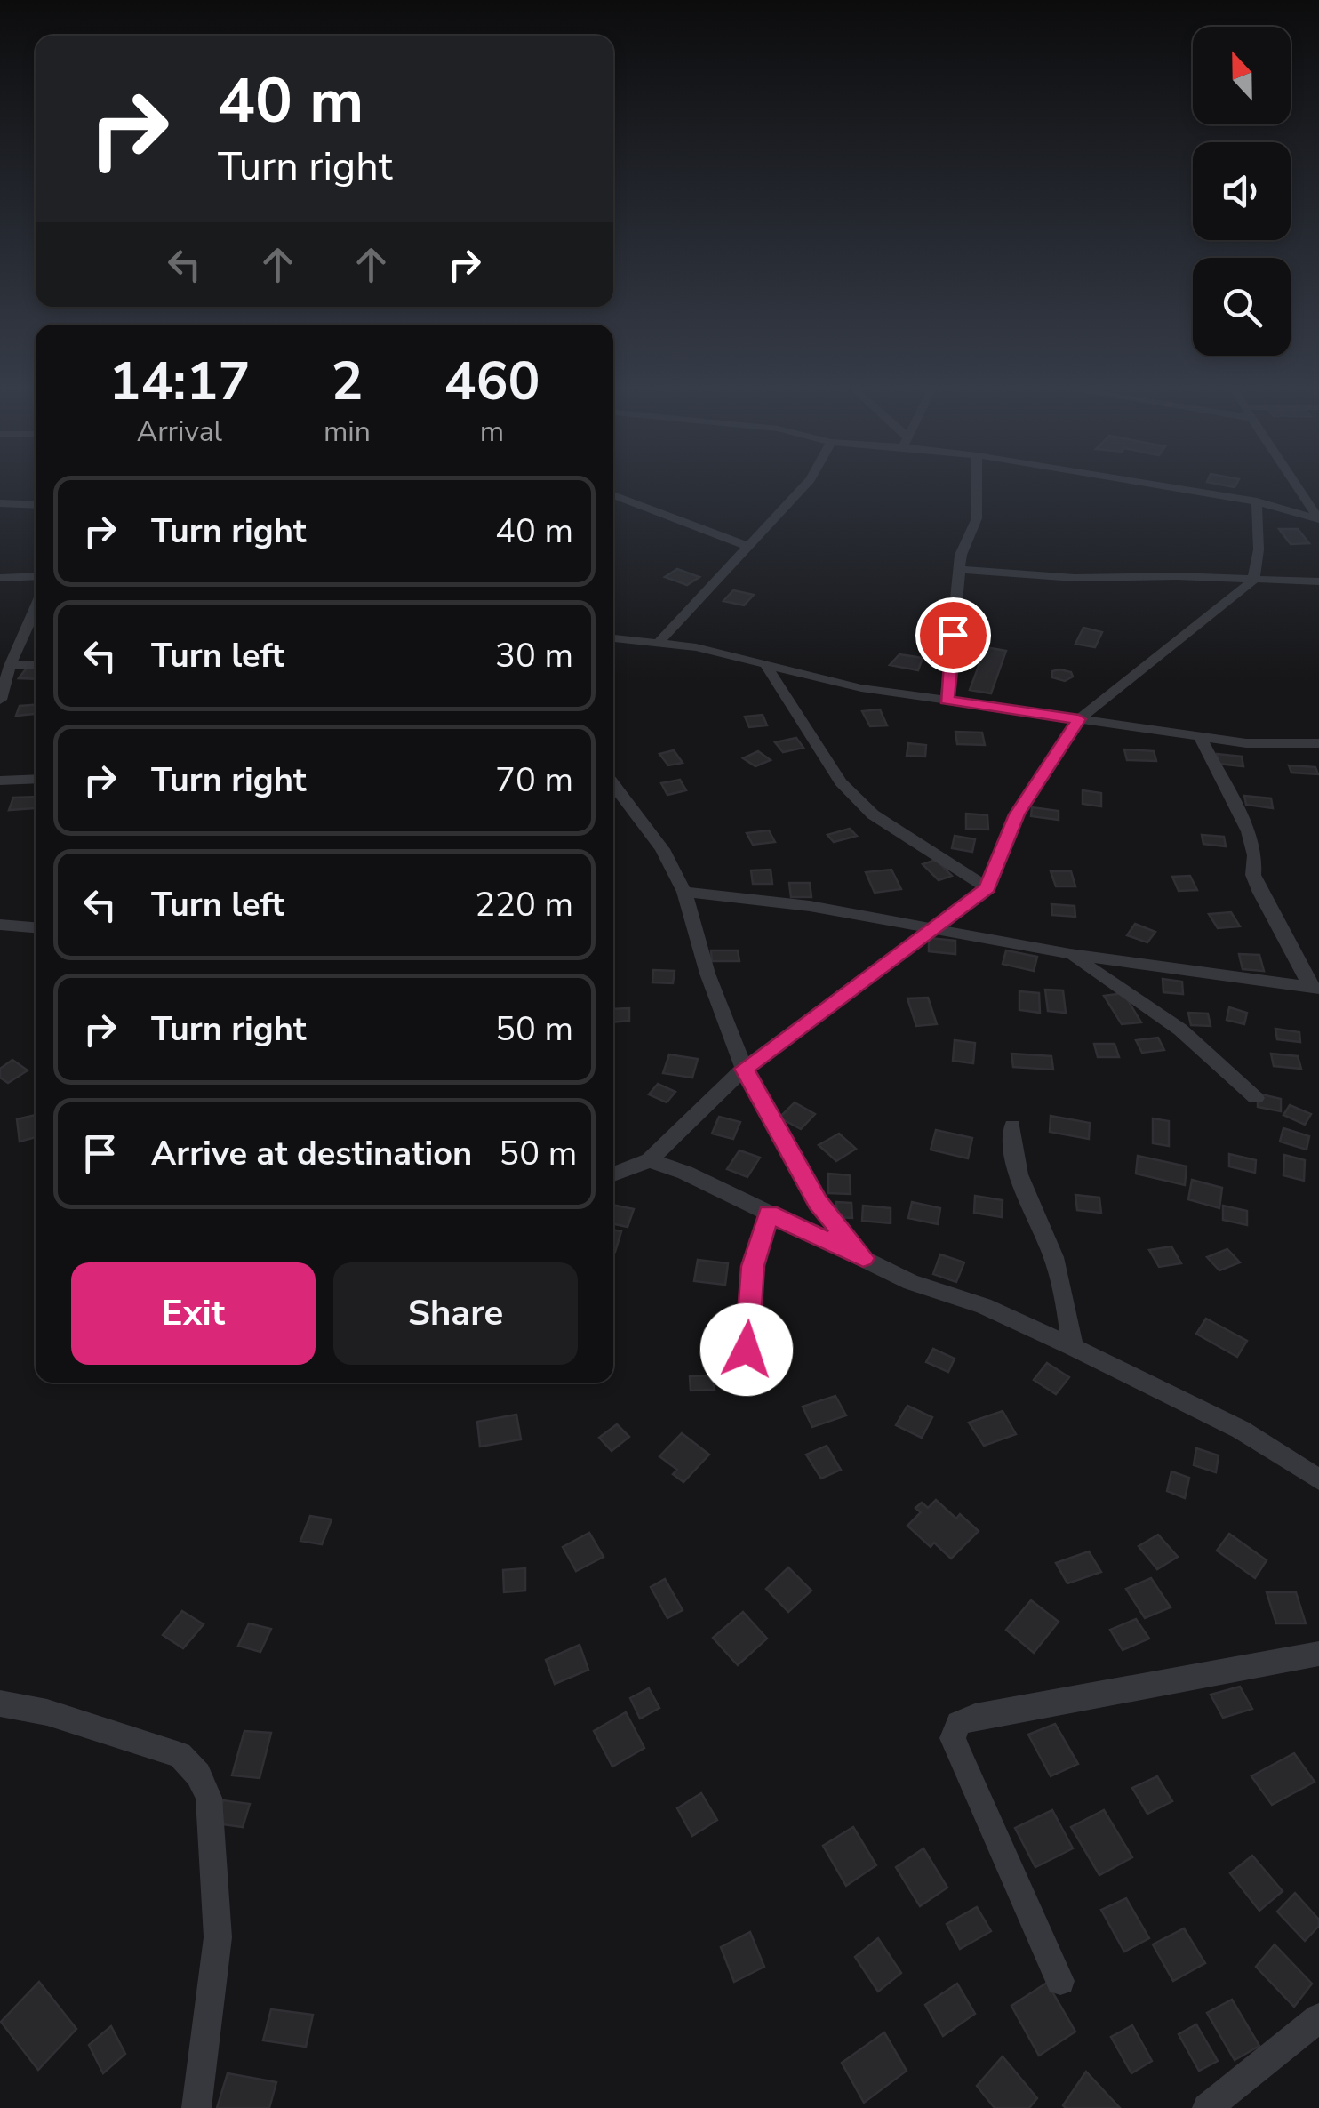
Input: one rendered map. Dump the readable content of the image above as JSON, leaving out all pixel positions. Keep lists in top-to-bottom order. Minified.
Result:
{"north":"top","page":{"turn":["40 m","Turn right"],"eta":["14:17","Arrival","2","min","460","m"],"list":[{"name":"Turn right","value":"40 m"},{"name":"Turn left","value":"30 m"},{"name":"Turn right","value":"70 m"},{"name":"Turn left","value":"220 m"},{"name":"Turn right","value":"50 m"},{"name":"Arrive at destination","value":"50 m"}],"buttons":["Exit","Share"]}}
